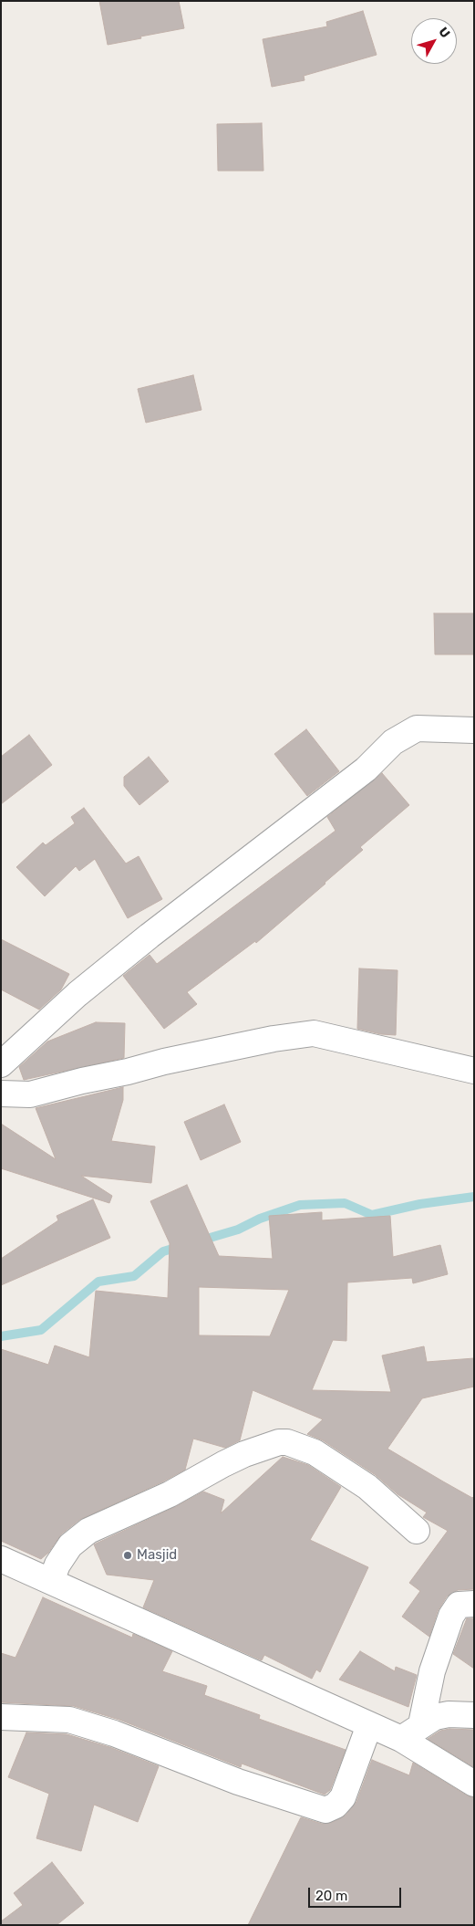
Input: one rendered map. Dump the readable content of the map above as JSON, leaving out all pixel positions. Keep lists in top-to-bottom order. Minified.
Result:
{"places":["Masjid"],"scale_bar":"20 m","north":"top right"}
